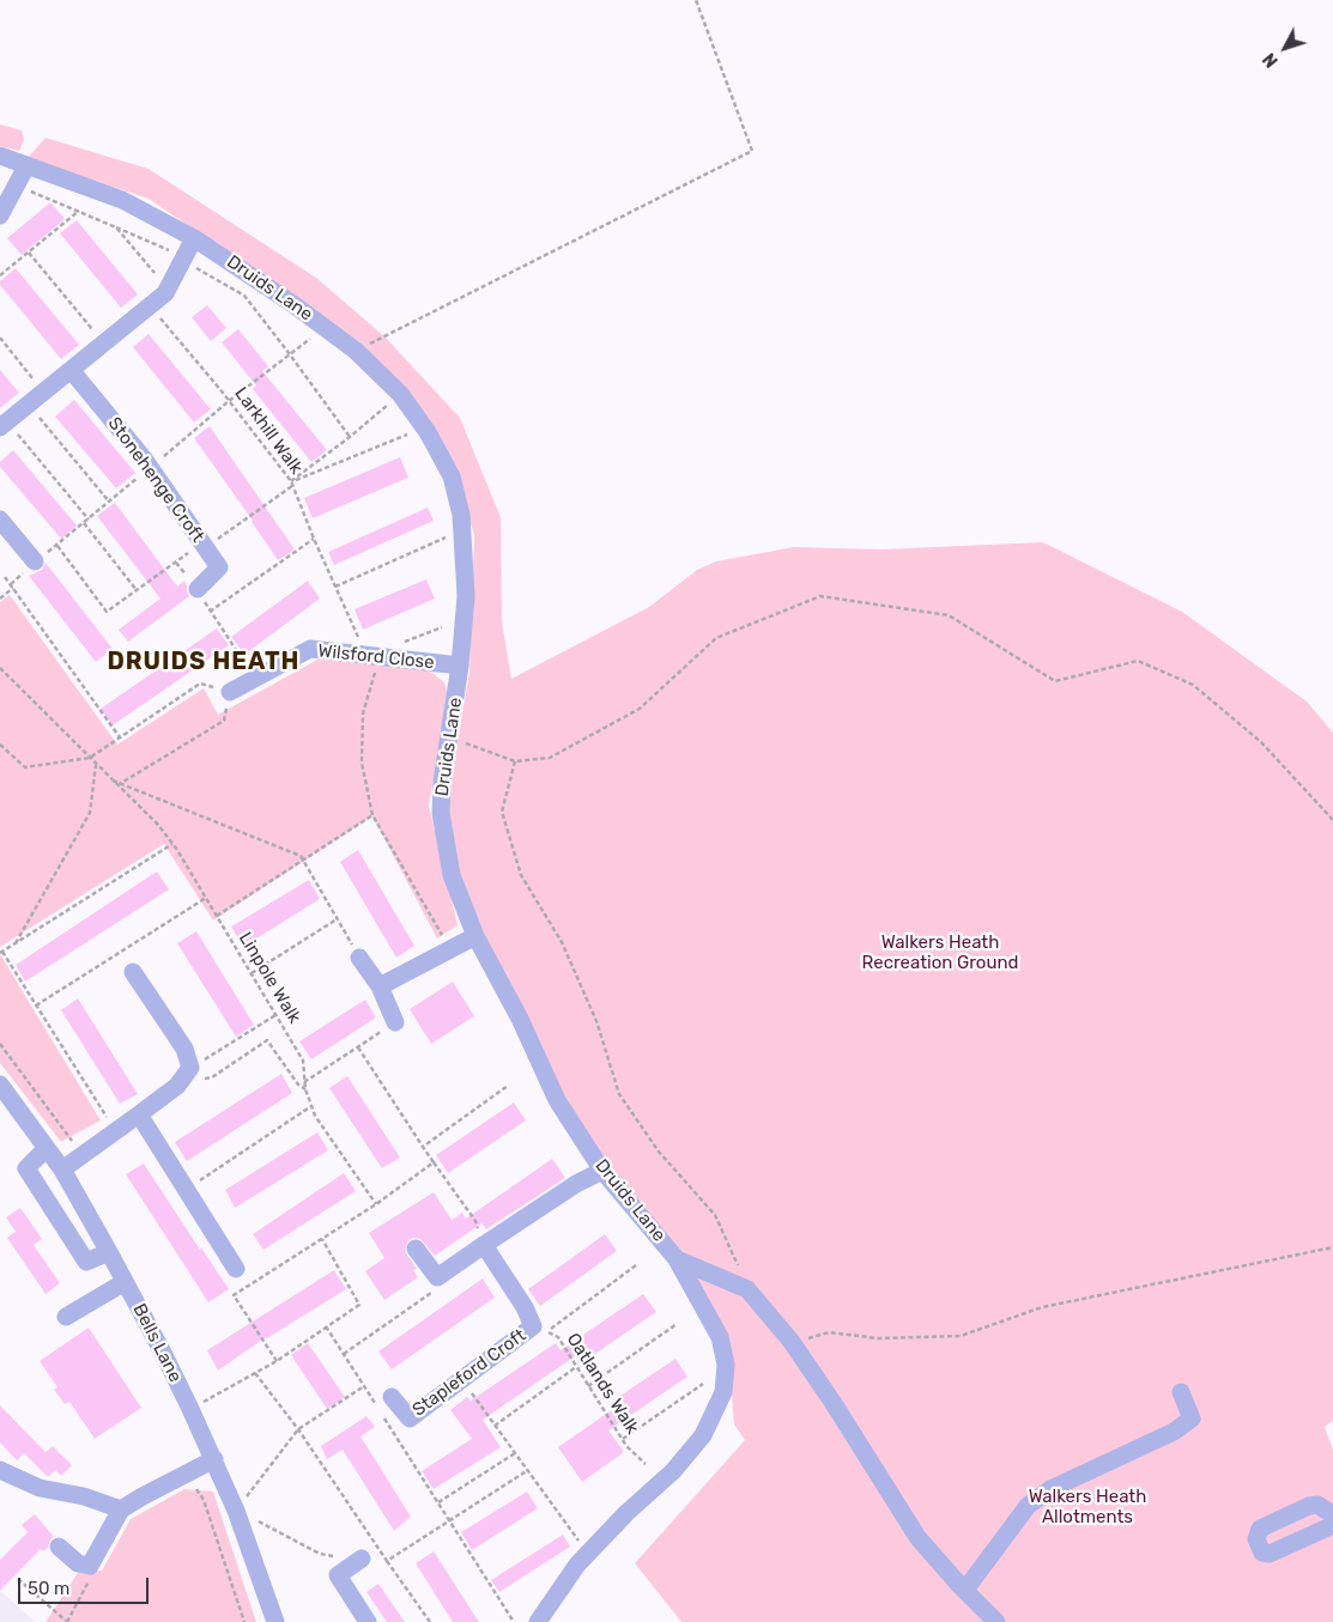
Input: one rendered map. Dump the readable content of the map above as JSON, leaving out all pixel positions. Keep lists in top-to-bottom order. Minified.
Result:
{"streets":{"street":["Druids Lane","Stonehenge Croft","Wilsford Close","Bells Lane","Stapleford Croft"],"path":["Larkhill Walk","Linpole Walk","Oatlands Walk"]},"crossings":[["Druids Lane","Wilsford Close"],["Larkhill Walk","Wilsford Close"]],"districts":["DRUIDS HEATH"],"parks":["Walkers Heath Recreation Ground","Walkers Heath Allotments"],"scale_bar":"50 m","north":"bottom left"}
